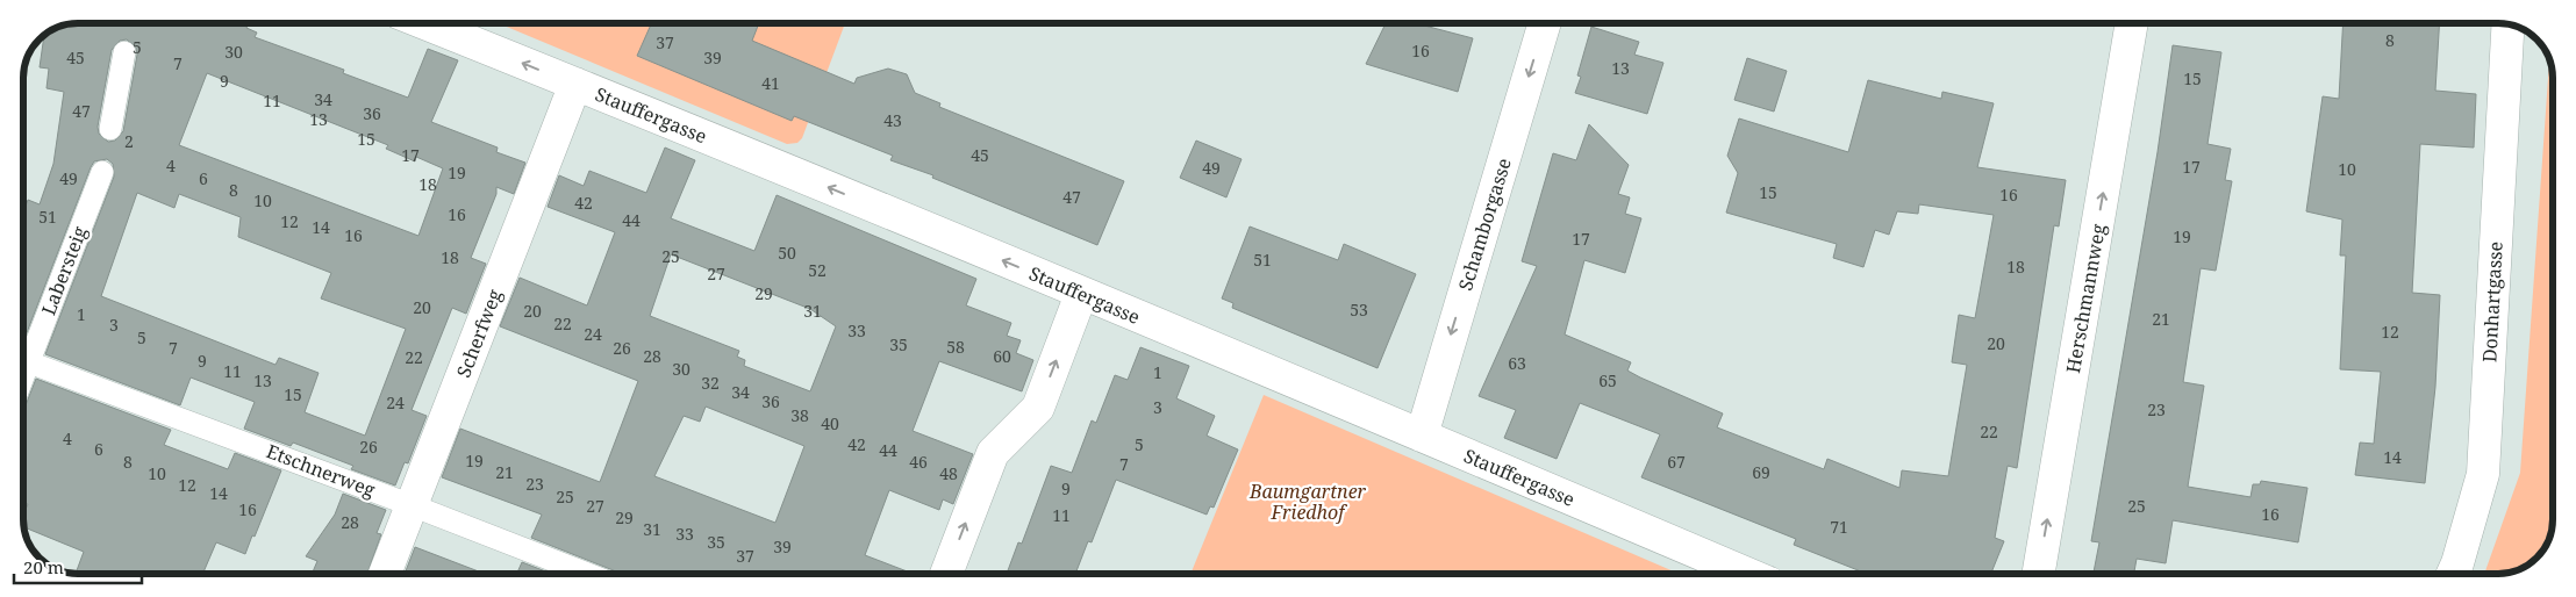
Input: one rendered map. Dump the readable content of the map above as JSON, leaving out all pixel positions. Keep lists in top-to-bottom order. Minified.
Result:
{"streets":{"street":["Stauffergasse","Schamborgasse","Herschmannweg","Donhartgasse","Scherfweg"],"lane":["Labersteig","Etschnerweg"]},"crossings":[["Stauffergasse","Schamborgasse"],["Stauffergasse","Scherfweg"],["Labersteig","Etschnerweg"],["Scherfweg","Etschnerweg"]],"one_way":["Stauffergasse","Schamborgasse","Herschmannweg"],"parks":["Baumgartner Friedhof"],"house_numbers":["8","37","5","16","30","45","39","7","13","15","9","41","34","11","47","36","13","43","15","2","17","45","4","17","49","10","19","49","6","18","8","15","16","47","10","42","16","51","44","12","14","16","19","17","50","25","18","51","18","52","27","29","20","53","20","31","1","21","22","3","33","12","24","5","20","35","58","7","26","28","60","22","9","63","30","11","1","13","65","32","34","15","36","24","3","23","38","40","22","4","42","5","26","6","44","14","19","8","46","67","7","21","69","10","48","23","12","9","14","25","27","25","16","16","11","29","28","71","31","33","35","39","37"],"scale_bar":"20 m"}
